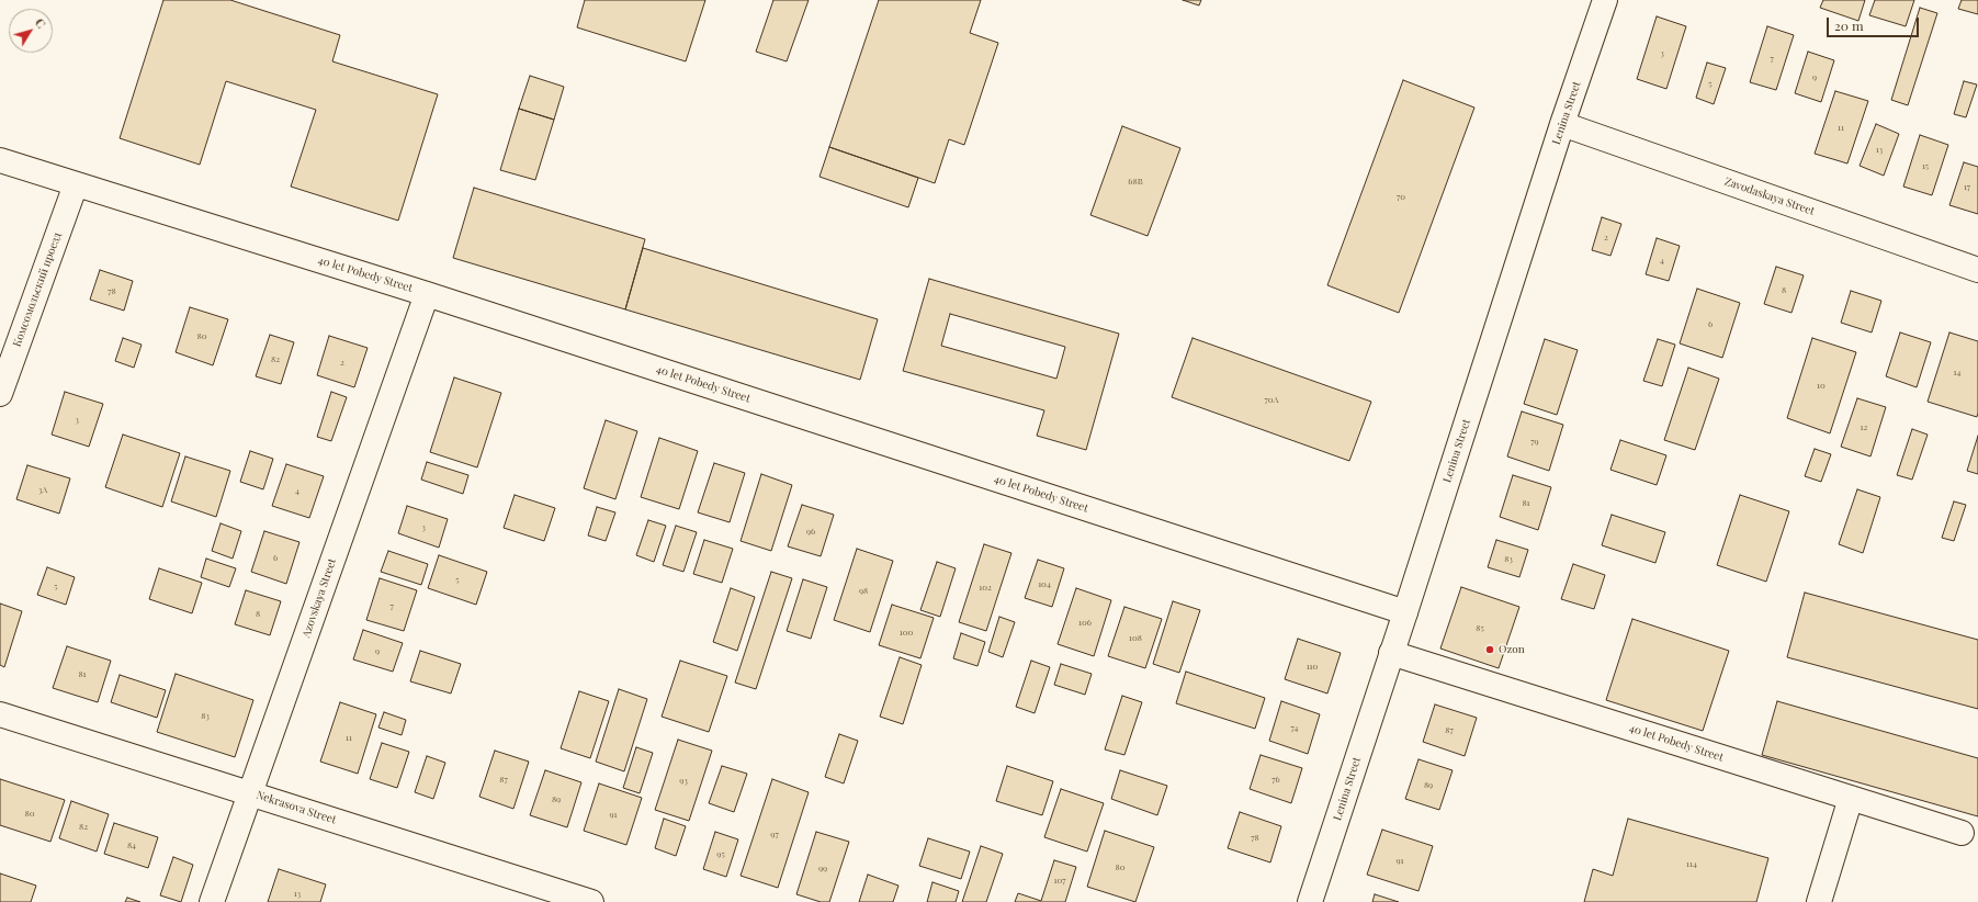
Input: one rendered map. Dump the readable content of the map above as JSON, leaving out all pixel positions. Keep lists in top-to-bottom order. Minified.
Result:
{"streets":{"street":["Lenina Street","Zavodaskaya Street","40 let Pobedy Street","Комсомольский проезд","Azovskaya Street","Nekrasova Street"]},"crossings":[["Lenina Street","Zavodaskaya Street"],["Lenina Street","40 let Pobedy Street"],["40 let Pobedy Street","Комсомольский проезд"],["40 let Pobedy Street","Azovskaya Street"],["Azovskaya Street","Nekrasova Street"]],"places":["Ozon"],"house_numbers":["3","7","9","5","11","13","15","68В","17","70","2","4","8","78","6","80","82","2","14","10","70А","3","12","79","3А","4","81","3","96","6","83","5","104","5","102","98","7","8","106","85","100","108","9","110","81","83","74","87","11","87","76","93","89","89","80","91","82","97","78","84","95","91","114","80","99","107","13"],"scale_bar":"20 m","north":"top right"}
